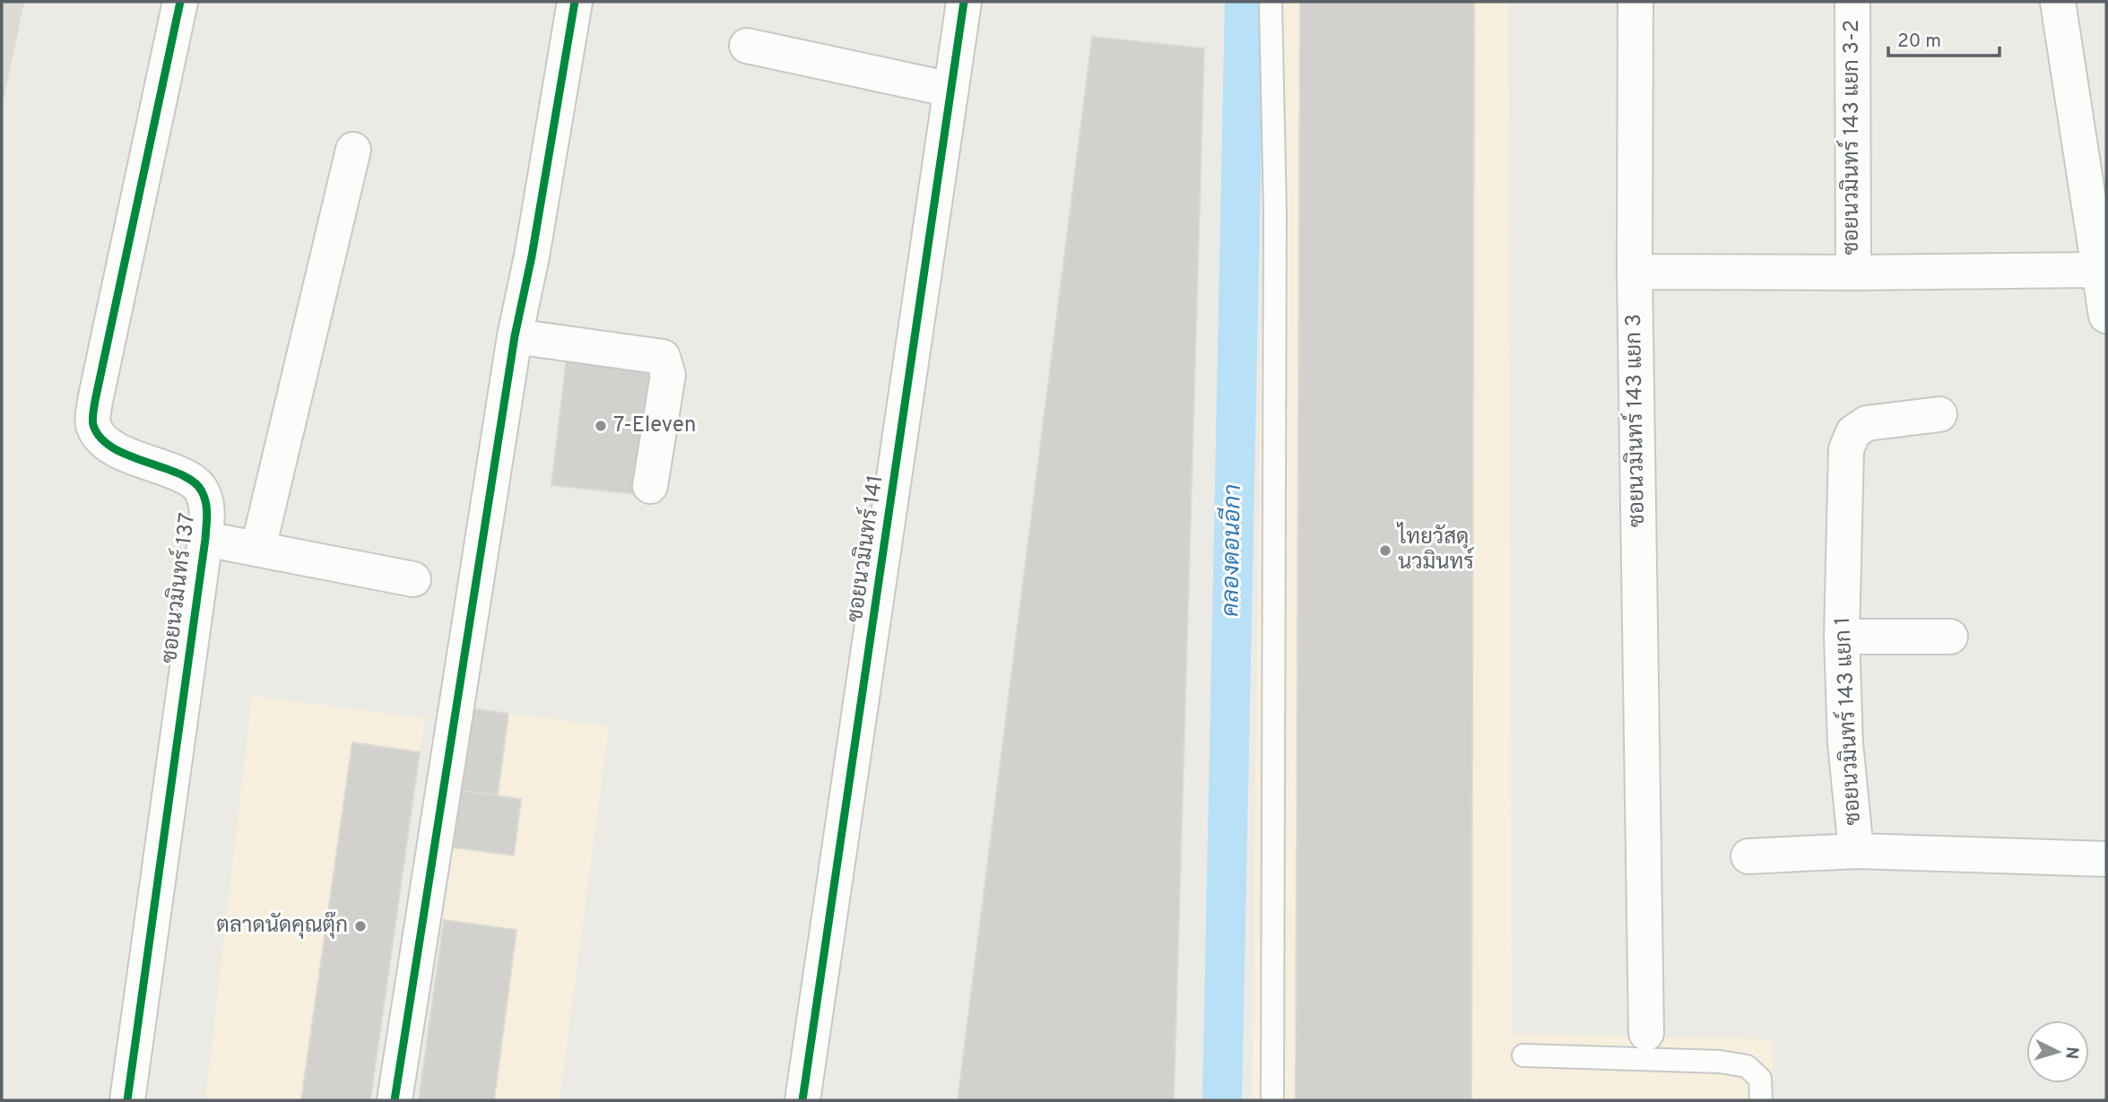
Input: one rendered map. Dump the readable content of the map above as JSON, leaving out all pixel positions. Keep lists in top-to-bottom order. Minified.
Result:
{"streets":{"street":["ซอยนวมินทร์ 143 แยก 3-2","ซอยนวมินทร์ 143 แยก 3","ซอยนวมินทร์ 141","ซอยนวมินทร์ 137","ซอยนวมินทร์ 143 แยก 1"]},"water":["คลองดอนอีกา"],"places":["7-Eleven","ไทยวัสดุ นวมินทร์","ตลาดนัดคุณตุ๊ก"],"scale_bar":"20 m","north":"right"}
